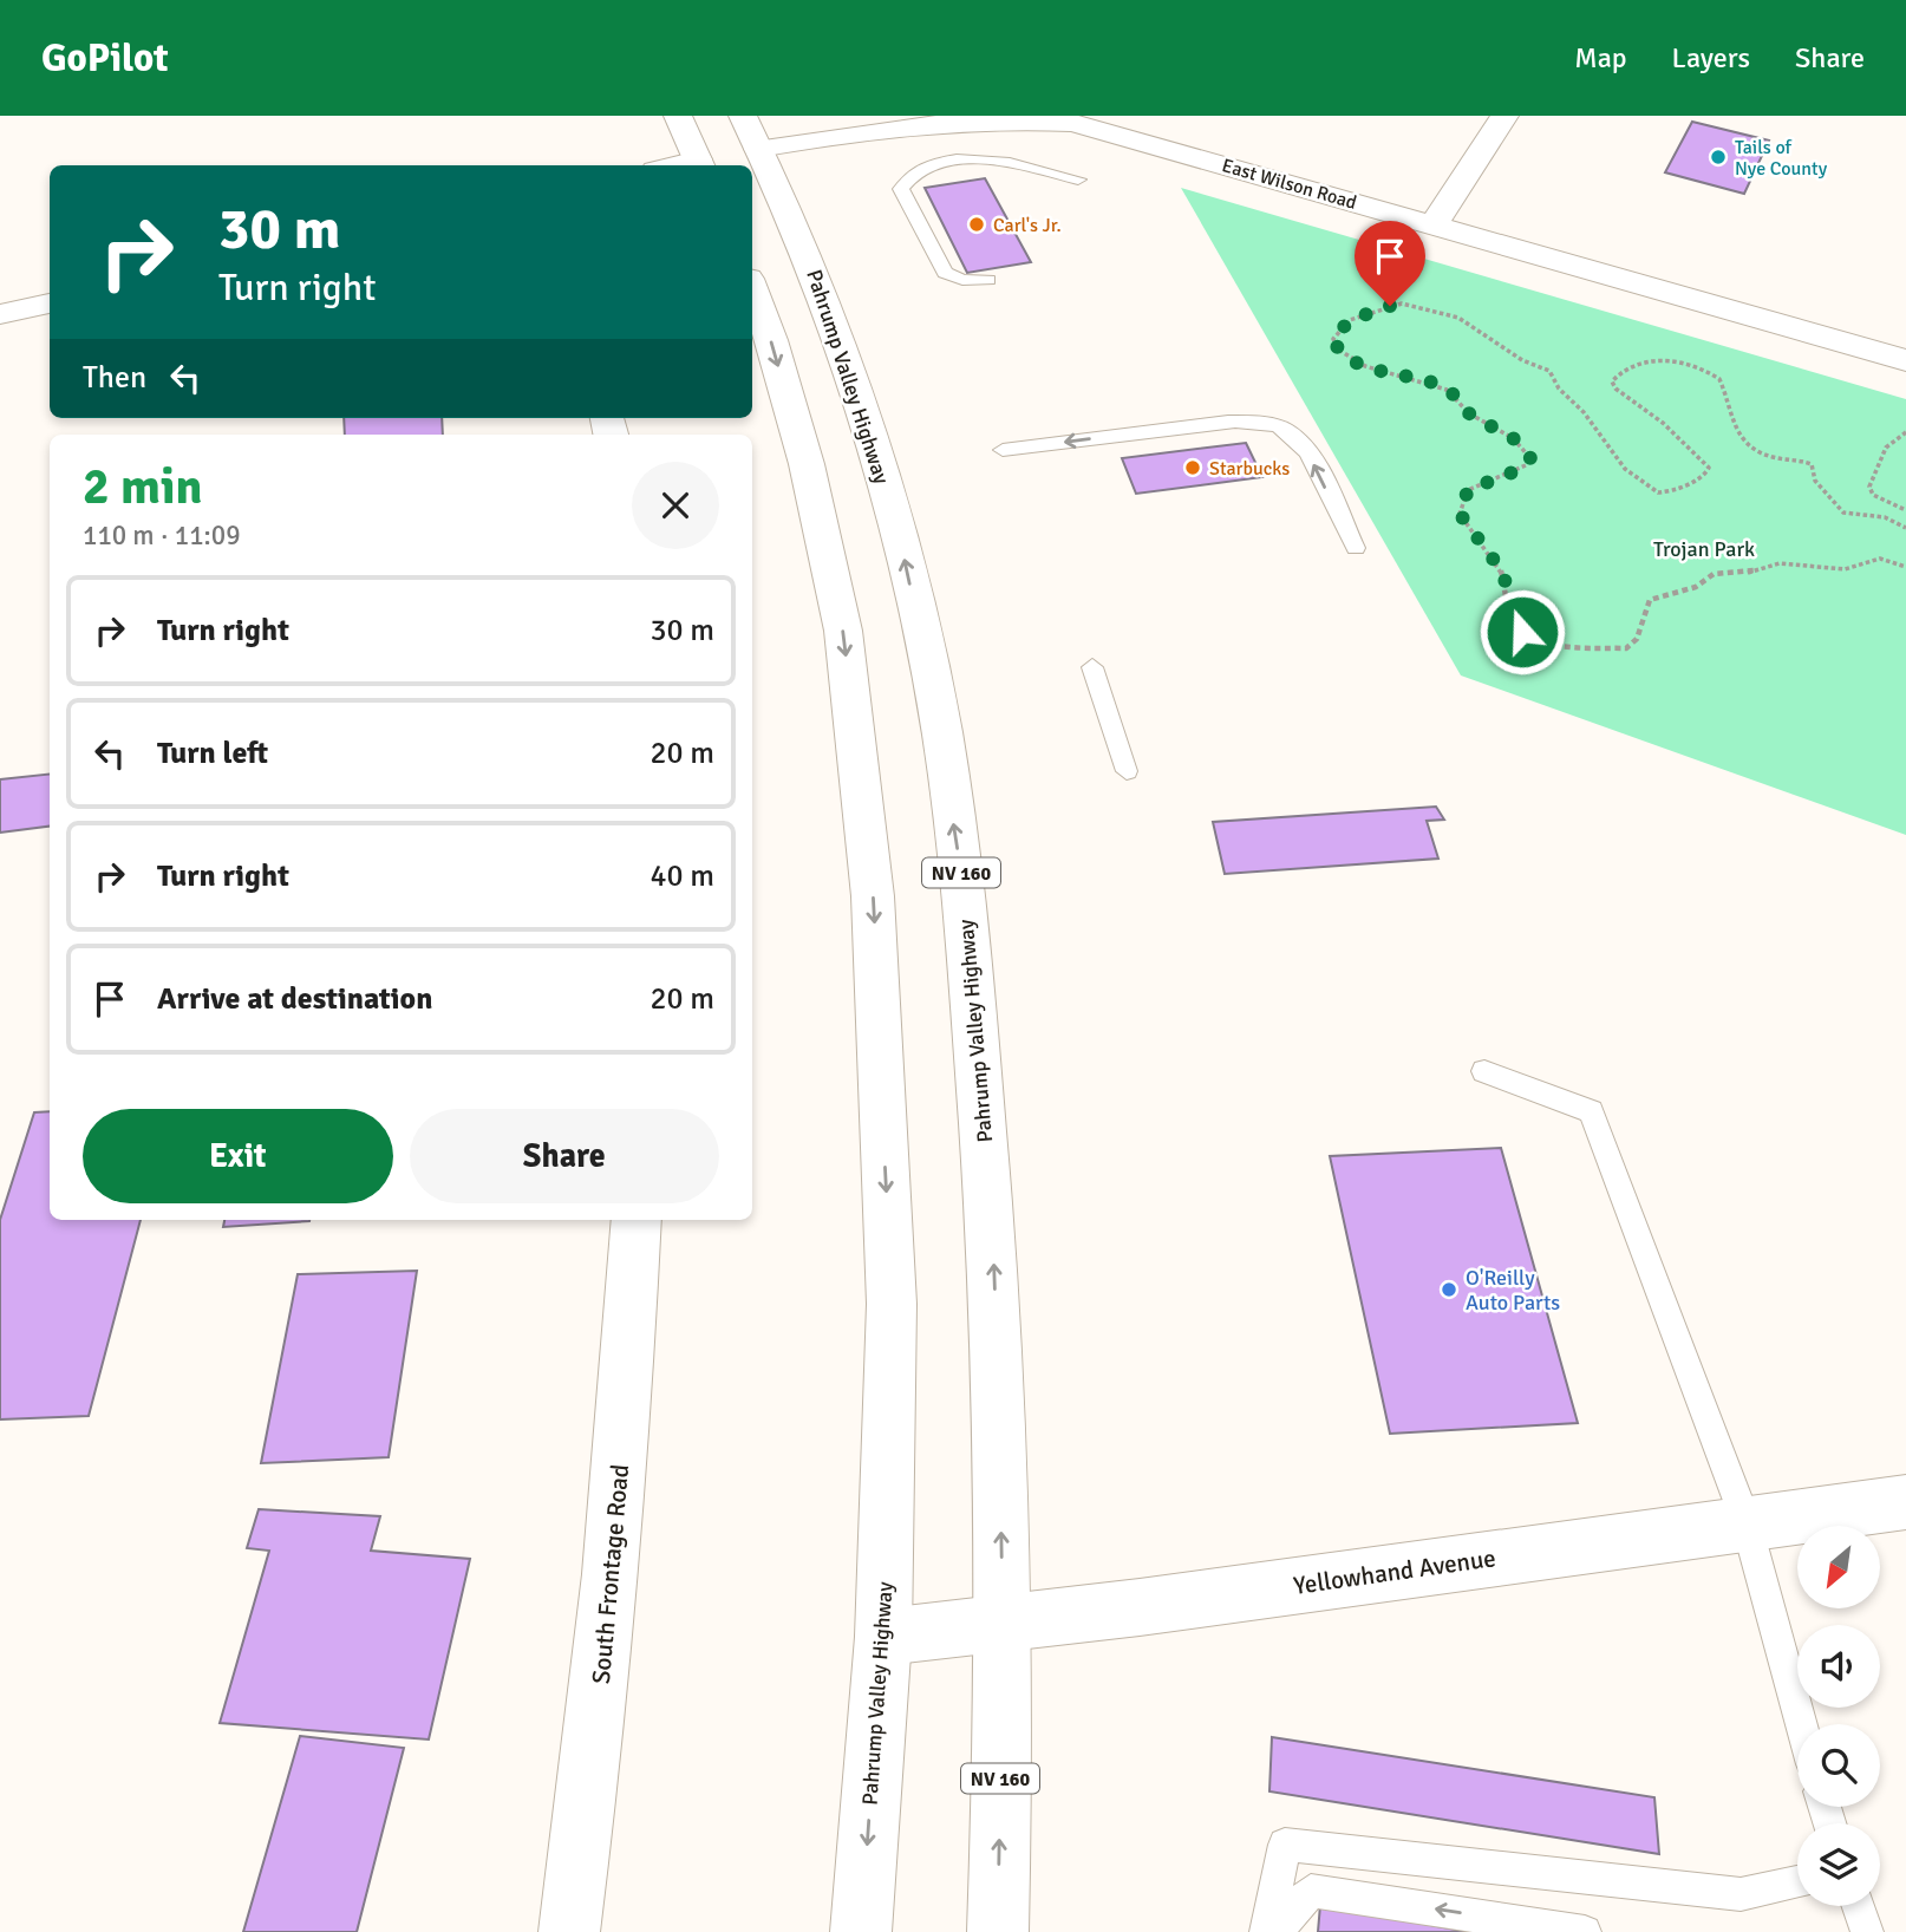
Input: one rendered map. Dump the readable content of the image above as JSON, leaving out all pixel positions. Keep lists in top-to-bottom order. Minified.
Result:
{"streets":{"main road":["East Wilson Road","Pahrump Valley Highway","NV 160","Yellowhand Avenue","South Frontage Road"]},"crossings":[["East Wilson Road","Pahrump Valley Highway"],["Pahrump Valley Highway","Yellowhand Avenue"]],"parks":["Trojan Park"],"places":["Tails of Nye County","Carl's Jr.","Starbucks","O'Reilly Auto Parts"],"north":"bottom left","page":{"header":"GoPilot","nav":["Map","Layers","Share"],"turn":["30 m","Turn right"],"then":"Then","heading":["2 min","110 m · 11:09"],"list":[{"name":"Turn right","value":"30 m"},{"name":"Turn left","value":"20 m"},{"name":"Turn right","value":"40 m"},{"name":"Arrive at destination","value":"20 m"}],"buttons":["Exit","Share"]}}
